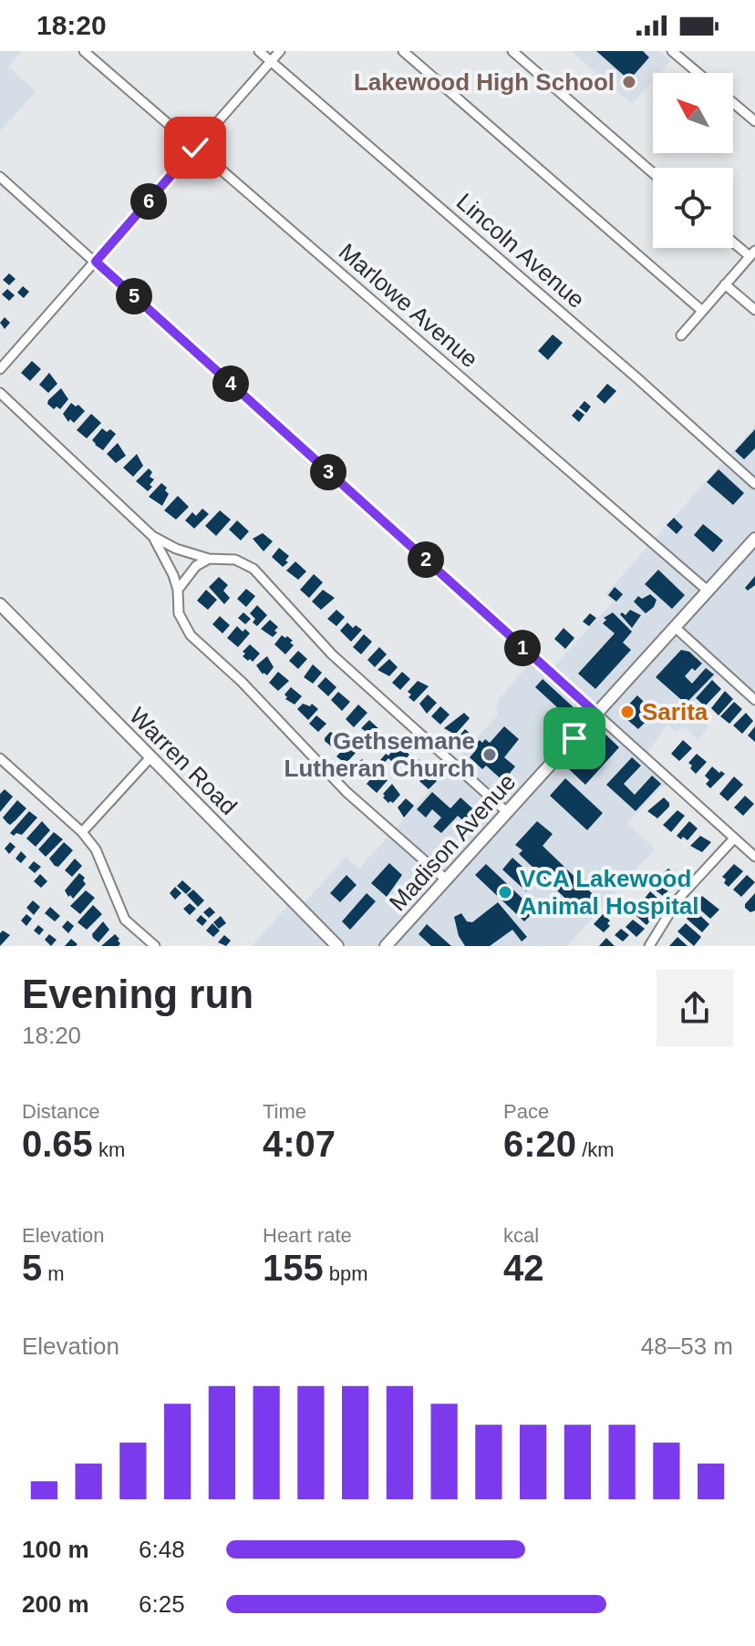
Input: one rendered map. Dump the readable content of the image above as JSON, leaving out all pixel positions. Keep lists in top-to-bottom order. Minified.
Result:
{"streets":{"main road":["Warren Road","Madison Avenue"],"street":["Lincoln Avenue","Marlowe Avenue"]},"crossings":[["Marlowe Avenue","Madison Avenue"]],"places":["Lakewood High School","Sarita","Gethsemane Lutheran Church","VCA Lakewood Animal Hospital"],"north":"top left","page":{"status":"18:20","pins":["6","5","4","3","2","1"],"heading":["Evening run","18:20"],"stats":[["Distance","0.65 km"],["Time","4:07"],["Pace","6:20 /km"],["Elevation","5 m"],["Heart rate","155 bpm"],["kcal","42"]],"chart":["Elevation","48–53 m"],"list":[{"name":"100 m","note":"6:48"},{"name":"200 m","note":"6:25"}]}}
